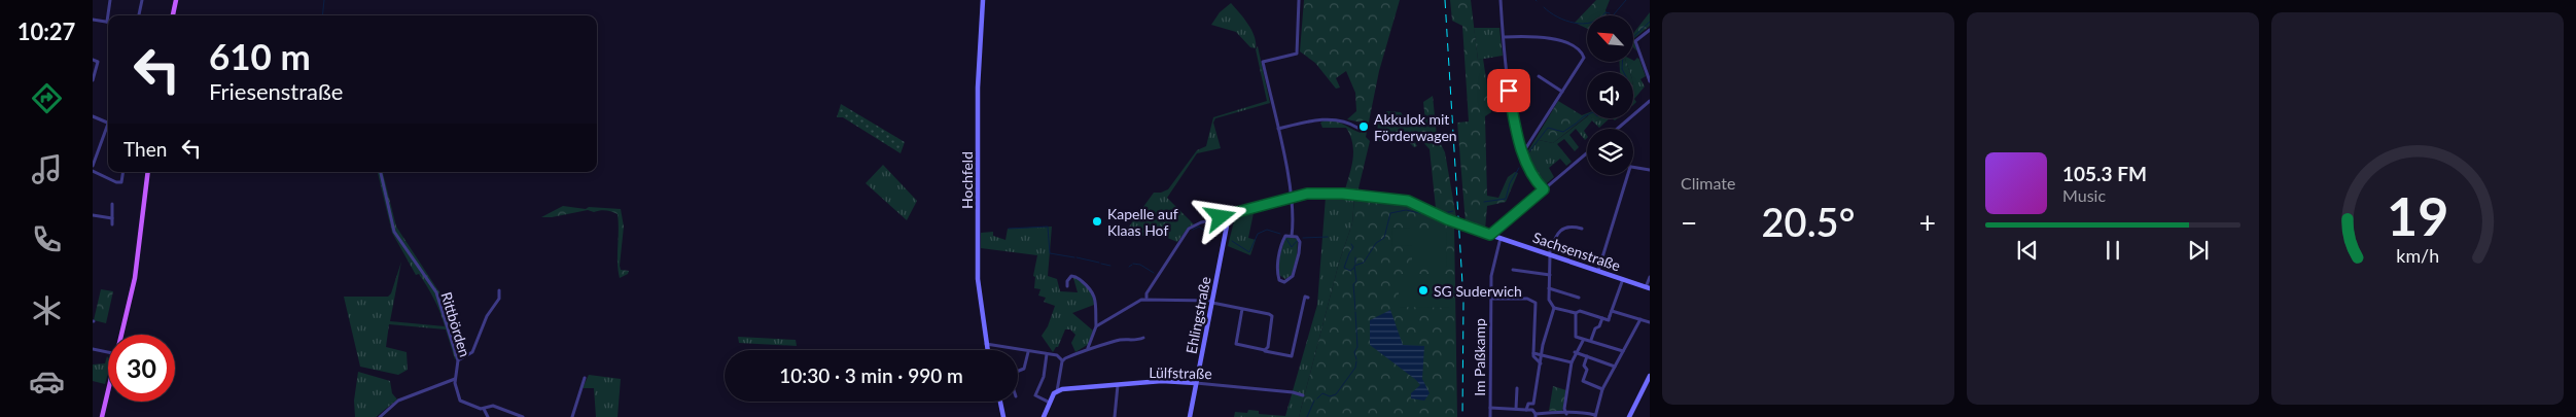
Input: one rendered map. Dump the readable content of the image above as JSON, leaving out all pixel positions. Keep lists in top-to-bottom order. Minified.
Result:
{"streets":{"street":["Hochfeld","Sachsenstraße","Ehlingstraße","Rittbörden","Im Paßkamp","Lülfstraße"]},"crossings":[["Sachsenstraße","Ehlingstraße"],["Sachsenstraße","Im Paßkamp"],["Ehlingstraße","Lülfstraße"]],"places":["Akkulok mit Förderwagen","Kapelle auf Klaas Hof","SG Suderwich"],"north":"top left","page":{"tabs":"10:27","tile":"Climate","turn":["610 m","Friesenstraße"],"then":"Then","song":["105.3 FM","Music"],"heat":["−","20.5°","+"],"limit":"30","trip":"10:30 · 3 min · 990 m","gauge":["19","km/h"]}}
